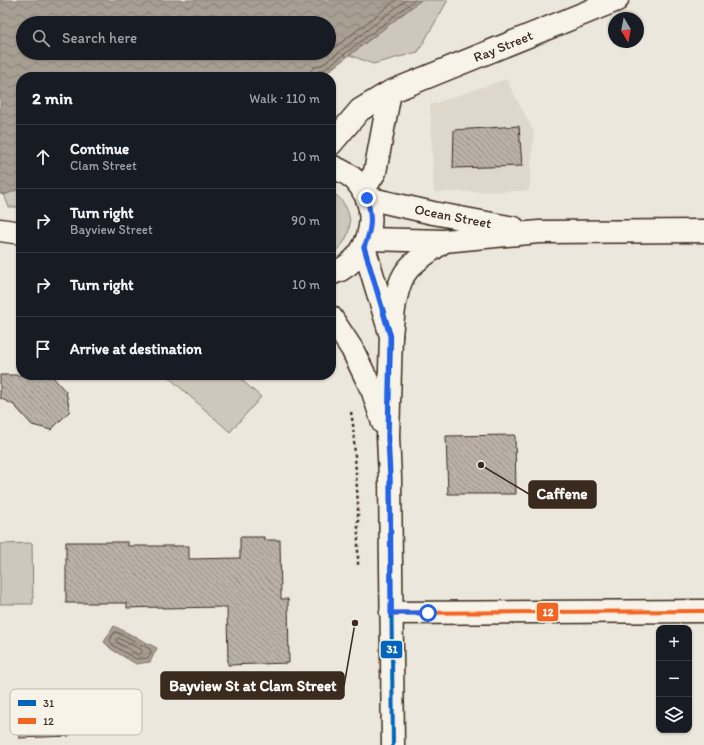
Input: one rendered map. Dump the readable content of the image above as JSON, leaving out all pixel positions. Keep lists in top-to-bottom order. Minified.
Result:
{"streets":{"street":["Ray Street","Ocean Street"]},"places":["Caffene","Bayview St at Clam Street"],"lines":["transit line 31","transit line 12"],"legend":["31","12"],"north":"bottom","page":{"search":"Search here","heading":["2 min","Walk · 110 m"],"list":[["Continue","Clam Street","10 m"],["Turn right","Bayview Street","90 m"],["Turn right","10 m"],"Arrive at destination"],"map_buttons":["+","−"]}}
